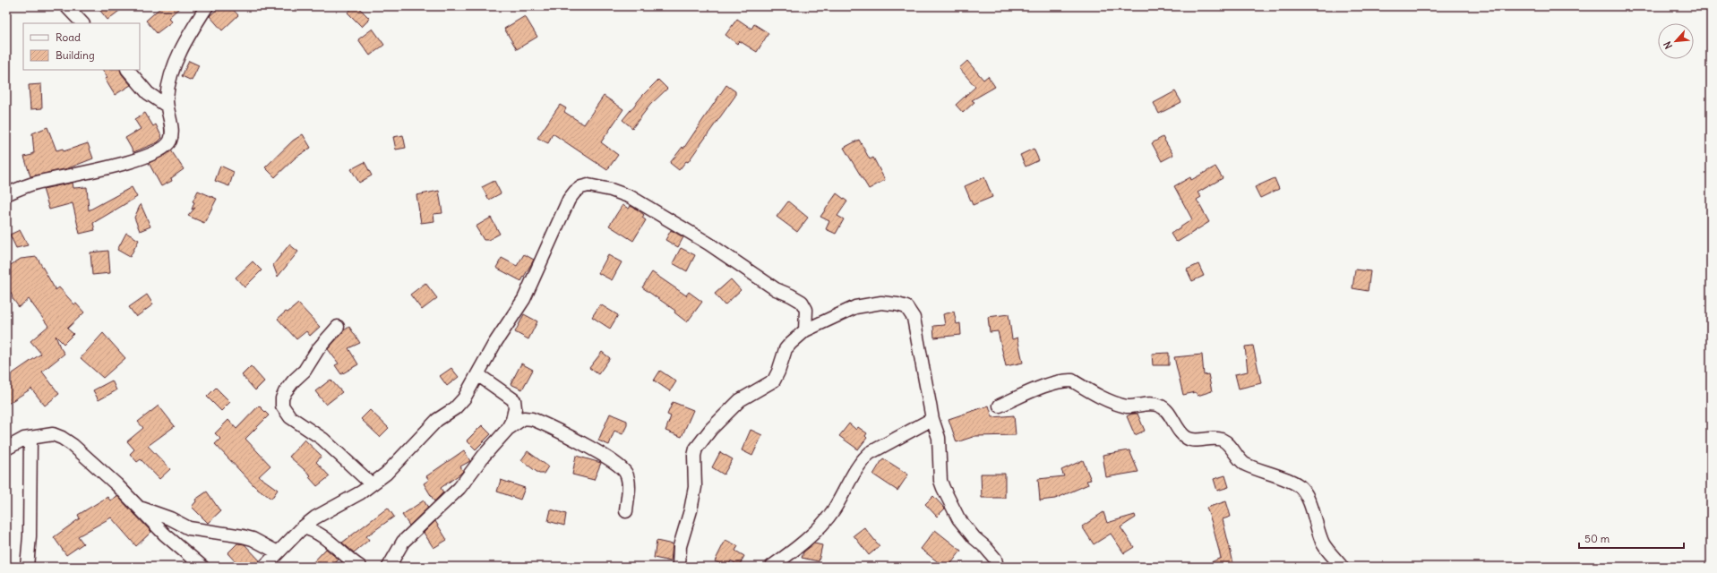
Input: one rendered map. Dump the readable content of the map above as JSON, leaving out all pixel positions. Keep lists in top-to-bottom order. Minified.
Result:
{"legend":["Road","Building"],"scale_bar":"50 m","north":"bottom left"}
